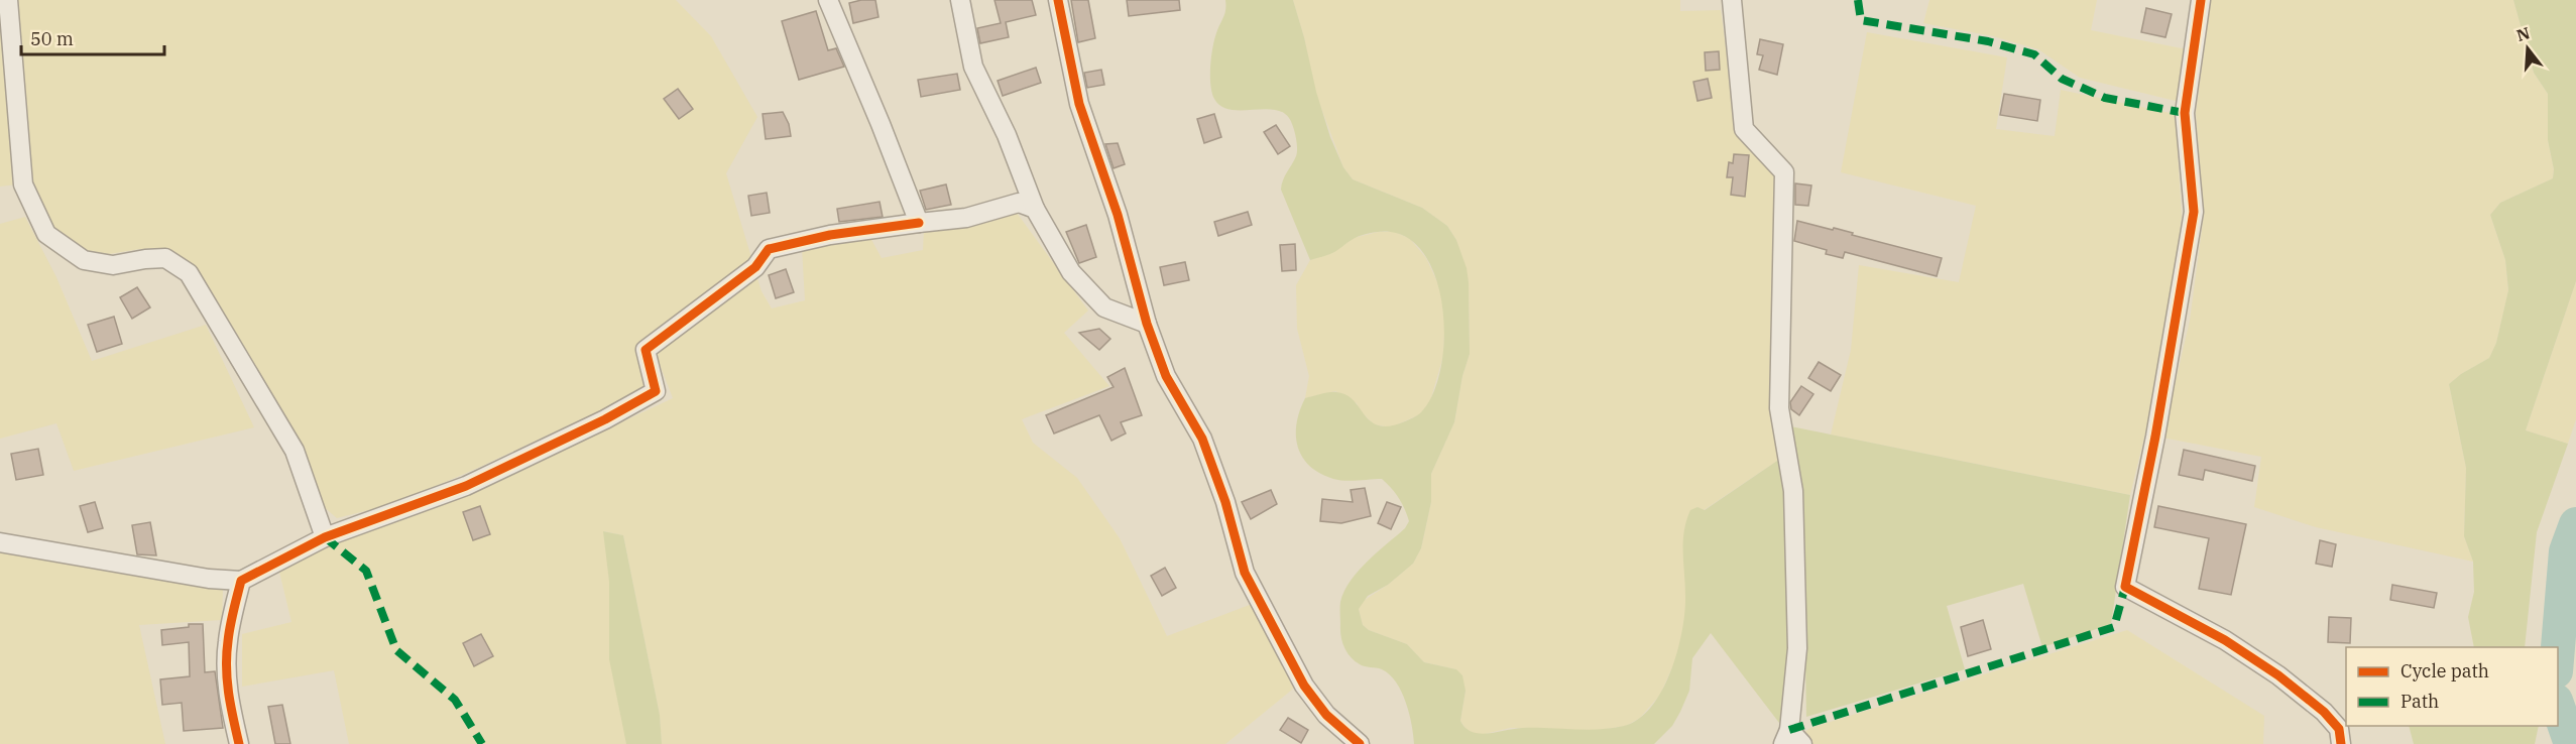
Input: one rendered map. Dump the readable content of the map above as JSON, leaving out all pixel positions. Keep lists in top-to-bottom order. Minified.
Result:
{"legend":["Cycle path","Path"],"scale_bar":"50 m","north":"top"}
